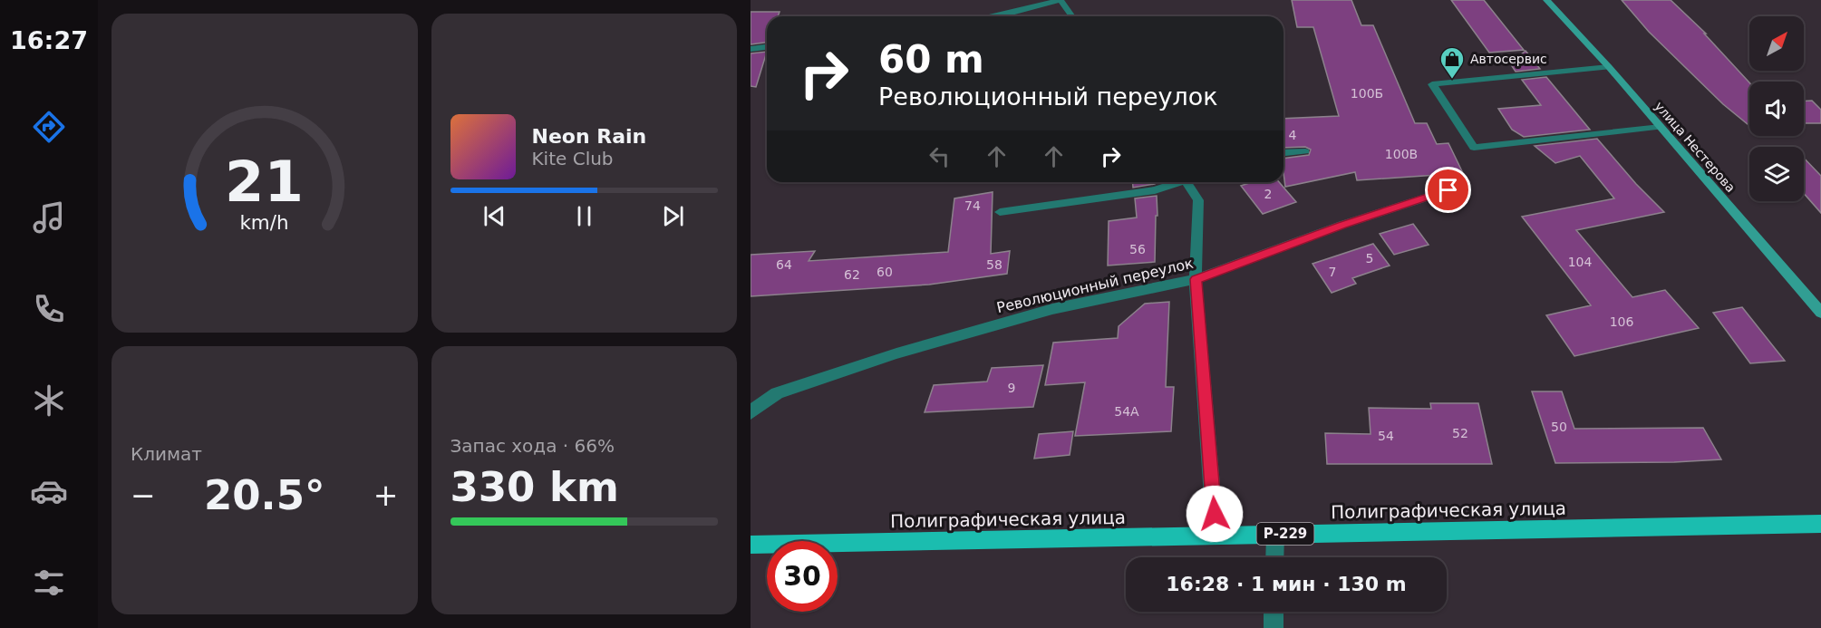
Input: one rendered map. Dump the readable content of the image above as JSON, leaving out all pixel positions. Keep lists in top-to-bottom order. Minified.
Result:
{"streets":{"main road":["улица Нестерова","Полиграфическая улица","Р-229"],"street":["Революционный переулок"]},"places":{"shop":["Автосервис"]},"house_numbers":["100Б","4","100В","2","74","56","5","104","64","58","60","7","62","106","9","54А","50","52","54"],"north":"top right","page":{"tabs":"16:27","turn":["60 m","Революционный переулок"],"song":["Neon Rain","Kite Club"],"tile":["Климат",["Запас хода · 66%","330 km"]],"heat":["−","20.5°","+"],"limit":"30","trip":"16:28 · 1 мин · 130 m","gauge":["21","km/h"]}}
